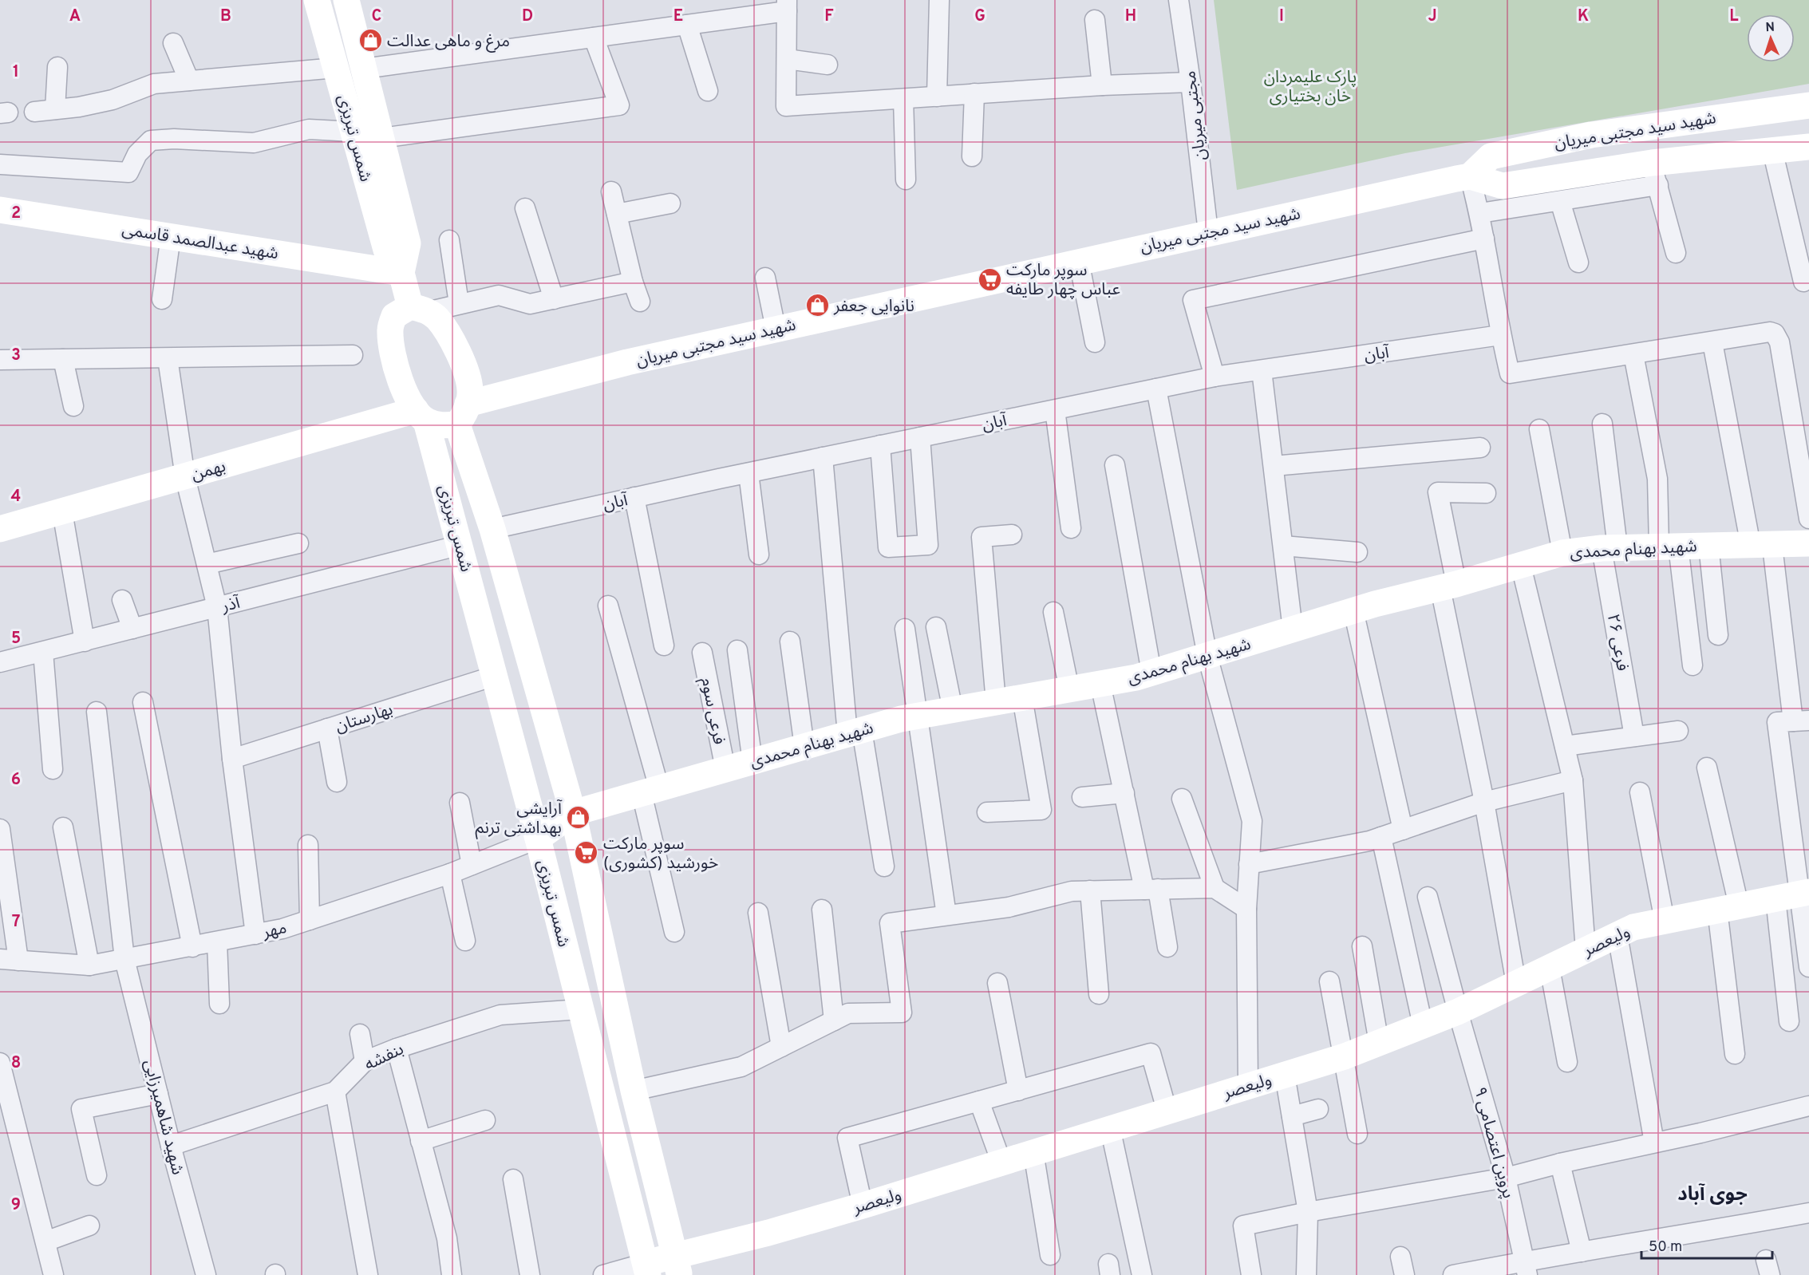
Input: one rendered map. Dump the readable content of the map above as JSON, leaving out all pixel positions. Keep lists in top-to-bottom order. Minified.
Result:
{"streets":{"street":["مجتبی میریان","شهید سید مجتبی میریان","شمس تبریزی","شهید عبدالصمد قاسمی","آبان","بهمن","شهید بهنام محمدی","آذر","فرعی ۲۶","فرعی سوم","بهارستان","مهر","ولیعصر","بنفشه","شهید شاهمیرزایی","پروین اعتصامی ۹"]},"crossings":[["مجتبی میریان","شهید سید مجتبی میریان"],["شهید سید مجتبی میریان","شمس تبریزی"],["شهید سید مجتبی میریان","بهمن"],["شمس تبریزی","شهید عبدالصمد قاسمی"],["شمس تبریزی","آبان"],["شمس تبریزی","بهمن"],["شمس تبریزی","شهید بهنام محمدی"],["شمس تبریزی","آذر"],["شمس تبریزی","بهارستان"],["شمس تبریزی","مهر"],["شمس تبریزی","ولیعصر"],["شمس تبریزی","بنفشه"],["شهید بهنام محمدی","فرعی ۲۶"],["شهید بهنام محمدی","فرعی سوم"],["شهید بهنام محمدی","مهر"],["مهر","شهید شاهمیرزایی"],["ولیعصر","پروین اعتصامی ۹"],["بنفشه","شهید شاهمیرزایی"]],"districts":["جوی آباد"],"parks":["پارک علیمردان خان بختیاری"],"places":{"shop":["مرغ و ماهی عدالت","نانوایی جعفر","آرایشی بهداشتی ترنم"],"supermarket":["سوپر مارکت عباس چهار طایفه","سوپر مارکت خورشید (کشوری)"]},"scale_bar":"50 m","north":"top","grid":{"columns":["A","B","C","D","E","F","G","H","I","J","K","L"],"rows":["1","2","3","4","5","6","7","8","9"]}}
